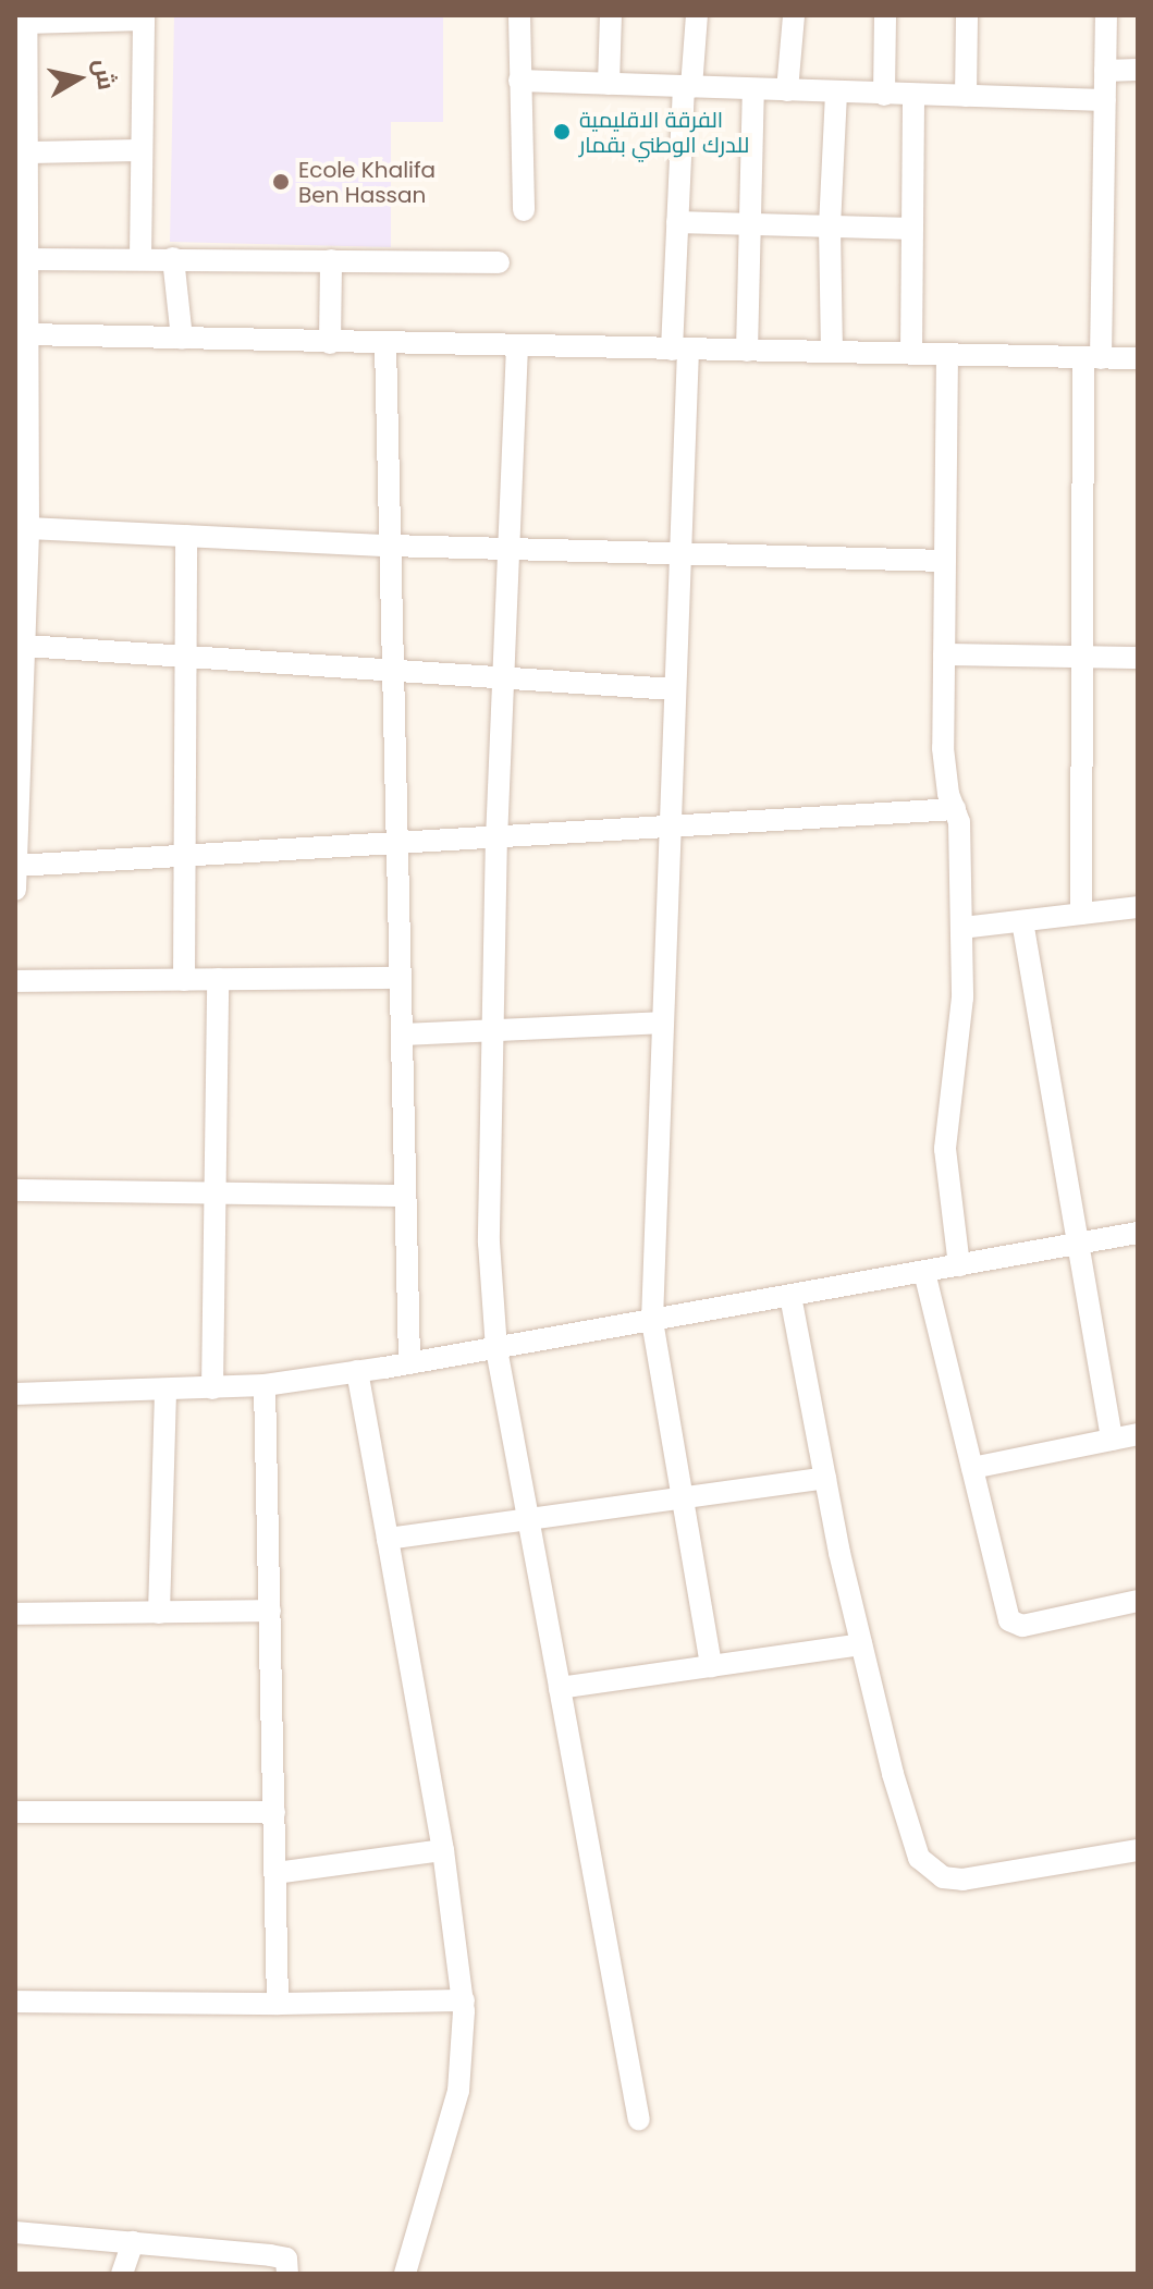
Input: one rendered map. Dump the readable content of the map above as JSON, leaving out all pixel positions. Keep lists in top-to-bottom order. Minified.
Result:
{"places":["الفرقة الاقليمية للدرك الوطني بقمار","Ecole Khalifa Ben Hassan"],"north":"right"}
